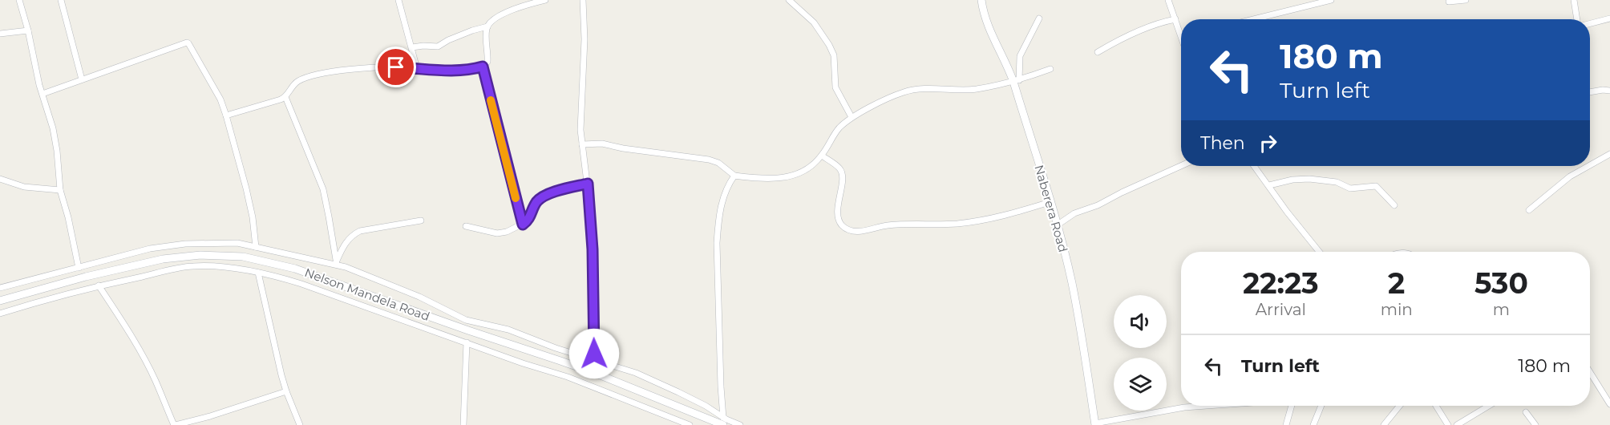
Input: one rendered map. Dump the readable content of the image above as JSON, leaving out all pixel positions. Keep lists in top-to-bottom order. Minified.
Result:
{"streets":{"main road":["Naberera Road","Nelson Mandela Road"]},"page":{"turn":["180 m","Turn left"],"then":"Then","eta":["22:23","Arrival","2","min","530","m"],"list":[{"name":"Turn left","value":"180 m"}]}}
